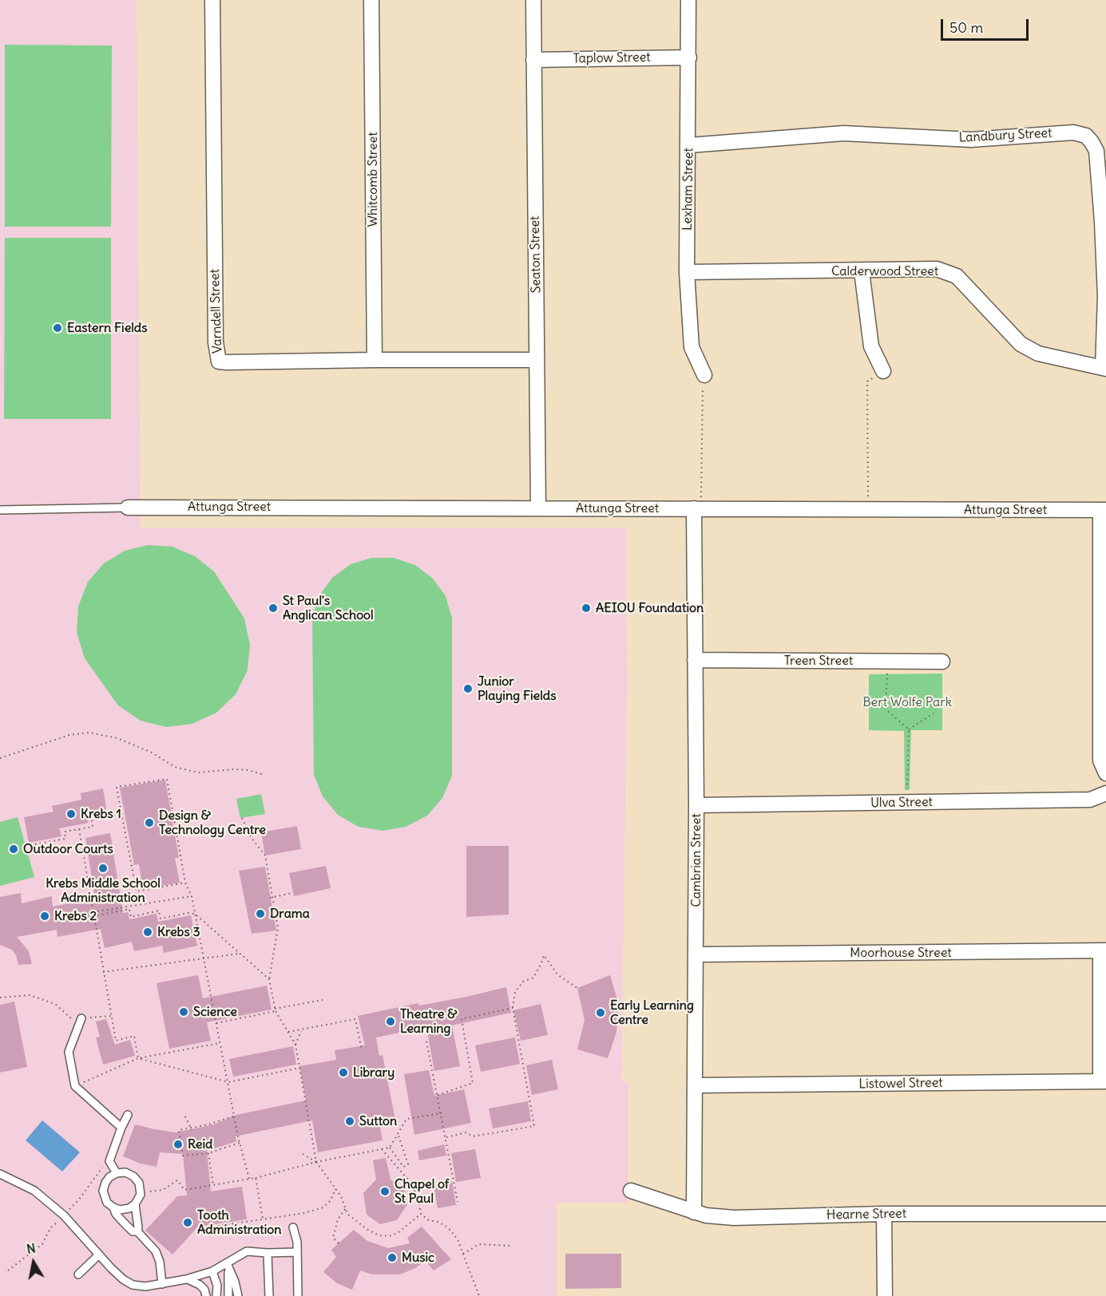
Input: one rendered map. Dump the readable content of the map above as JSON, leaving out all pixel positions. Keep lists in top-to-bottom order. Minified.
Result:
{"streets":{"street":["Taplow Street","Landbury Street","Whitcomb Street","Lexham Street","Seaton Street","Calderwood Street","Varndell Street","Attunga Street","Treen Street","Ulva Street","Cambrian Street","Moorhouse Street","Listowel Street","Hearne Street"]},"crossings":[["Taplow Street","Lexham Street"],["Taplow Street","Seaton Street"],["Landbury Street","Lexham Street"],["Landbury Street","Calderwood Street"],["Whitcomb Street","Varndell Street"],["Lexham Street","Calderwood Street"],["Seaton Street","Varndell Street"],["Seaton Street","Attunga Street"],["Attunga Street","Cambrian Street"],["Treen Street","Cambrian Street"],["Ulva Street","Cambrian Street"],["Cambrian Street","Moorhouse Street"],["Cambrian Street","Listowel Street"],["Cambrian Street","Hearne Street"]],"parks":["Bert Wolfe Park"],"places":["Eastern Fields","St Paul's Anglican School","AEIOU Foundation","Junior Playing Fields","Krebs 1","Design & Technology Centre","Outdoor Courts","Krebs Middle School Administration","Drama","Krebs 2","Krebs 3","Science","Early Learning Centre","Theatre & Learning","Library","Sutton","Reid","Chapel of St Paul","Tooth Administration","Music"],"scale_bar":"50 m","north":"top"}
